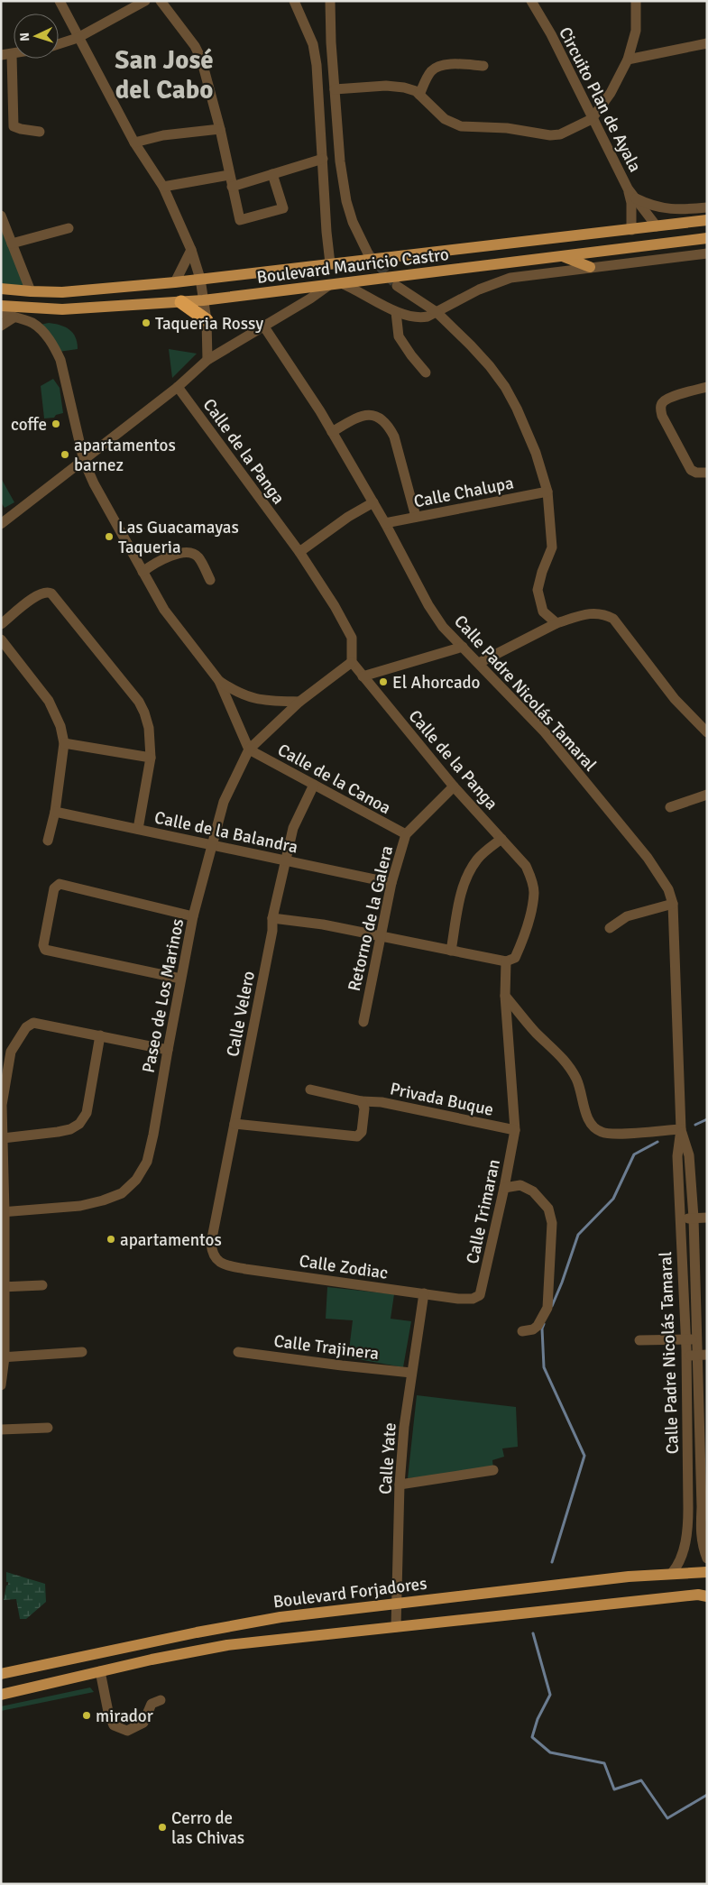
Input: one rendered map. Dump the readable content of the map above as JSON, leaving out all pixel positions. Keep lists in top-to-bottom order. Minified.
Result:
{"streets":{"main road":["Boulevard Mauricio Castro","Boulevard Forjadores"],"street":["Circuito Plan de Ayala","Calle de la Panga","Calle Chalupa","Calle Padre Nicolás Tamaral","Calle de la Canoa","Calle de la Balandra","Retorno de la Galera","Paseo de Los Marinos","Calle Velero","Privada Buque","Calle Trimaran","Calle Zodiac","Calle Trajinera","Calle Yate"]},"crossings":[["Circuito Plan de Ayala","Boulevard Mauricio Castro"],["Calle de la Panga","Retorno de la Galera"],["Calle de la Panga","Paseo de Los Marinos"],["Calle de la Panga","Calle Trimaran"],["Calle Chalupa","Calle Padre Nicolás Tamaral"],["Calle Padre Nicolás Tamaral","Boulevard Forjadores"],["Calle de la Canoa","Retorno de la Galera"],["Calle de la Canoa","Paseo de Los Marinos"],["Calle de la Canoa","Calle Velero"],["Calle de la Balandra","Retorno de la Galera"],["Calle de la Balandra","Paseo de Los Marinos"],["Calle de la Balandra","Calle Velero"],["Calle Velero","Calle Zodiac"],["Privada Buque","Calle Trimaran"],["Calle Trimaran","Calle Zodiac"],["Calle Zodiac","Calle Yate"],["Calle Trajinera","Calle Yate"],["Calle Yate","Boulevard Forjadores"]],"districts":["San José del Cabo"],"places":["Taqueria Rossy","coffe","apartamentos barnez","Las Guacamayas Taqueria","El Ahorcado","apartamentos","mirador","Cerro de las Chivas"],"north":"left"}
